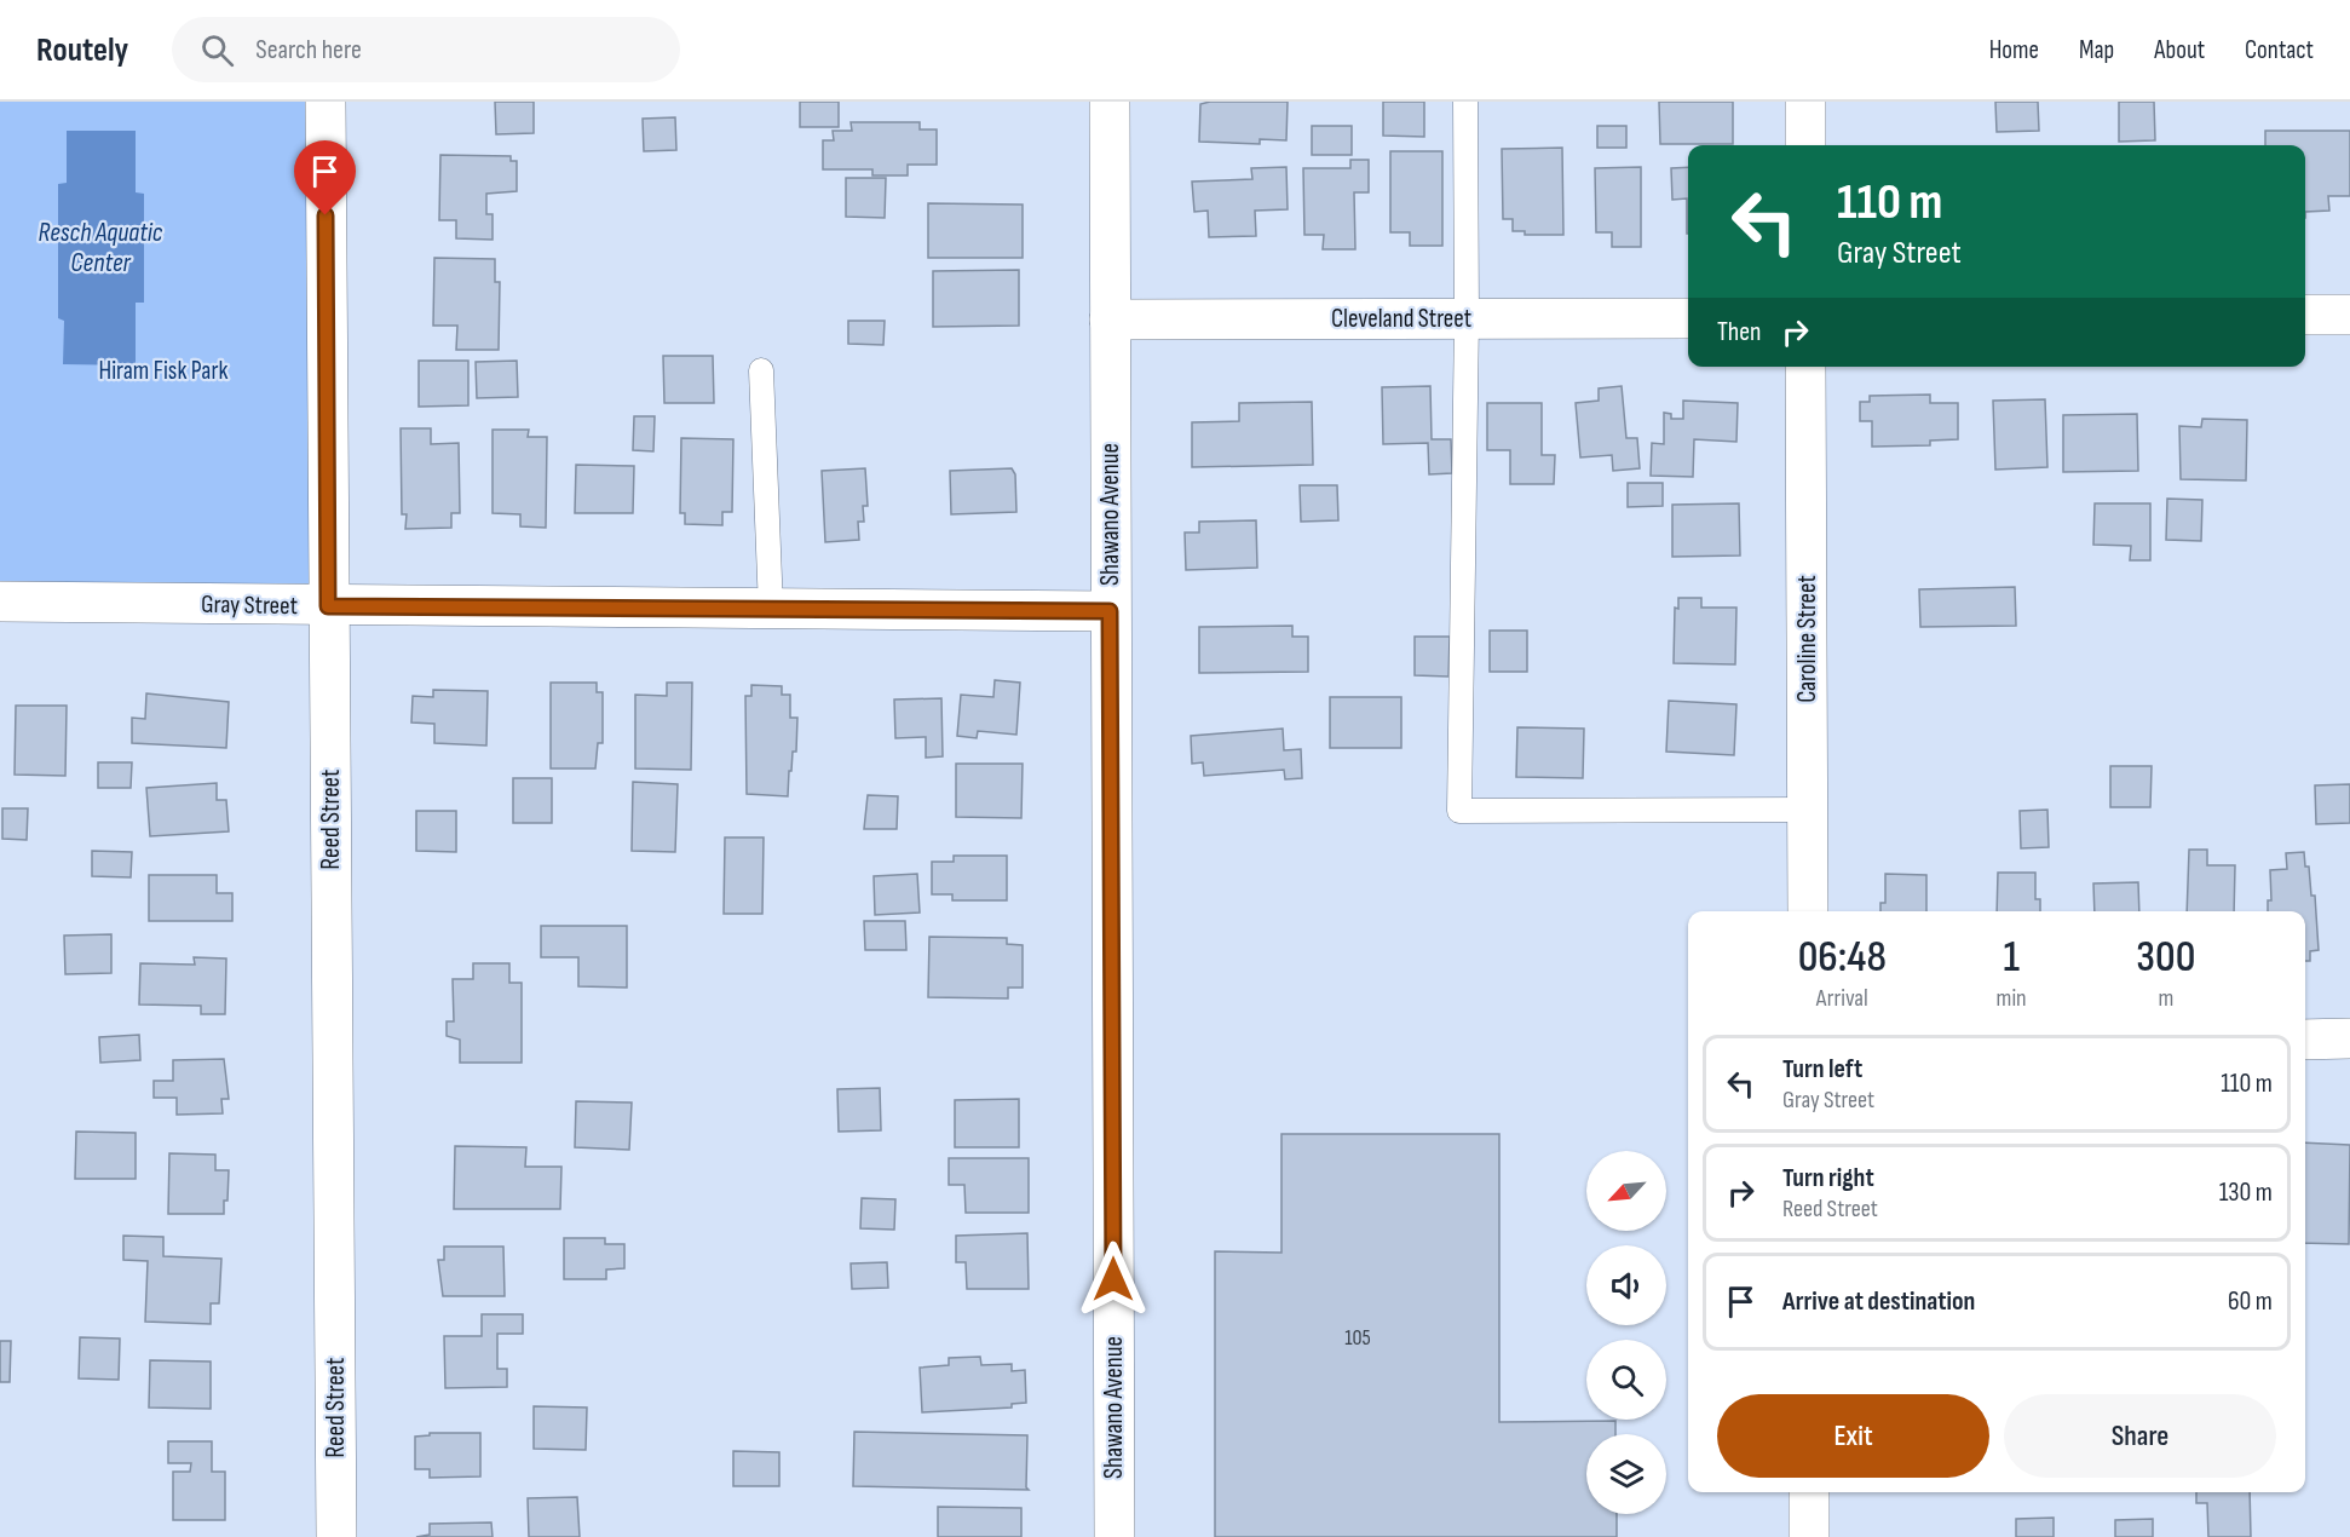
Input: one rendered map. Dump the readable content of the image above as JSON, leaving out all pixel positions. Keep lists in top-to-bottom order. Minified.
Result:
{"streets":{"street":["Cleveland Street","Shawano Avenue","Gray Street","Caroline Street","Reed Street"]},"crossings":[["Cleveland Street","Shawano Avenue"],["Shawano Avenue","Gray Street"],["Gray Street","Reed Street"]],"water":["Resch Aquatic Center"],"parks":["Hiram Fisk Park"],"house_numbers":["105"],"north":"bottom left","page":{"header":"Routely","search":"Search here","nav":["Home","Map","About","Contact"],"turn":["110 m","Gray Street"],"then":"Then","eta":["06:48","Arrival","1","min","300","m"],"list":[{"name":"Turn left","note":"Gray Street","value":"110 m"},{"name":"Turn right","note":"Reed Street","value":"130 m"},{"name":"Arrive at destination","value":"60 m"}],"buttons":["Exit","Share"]}}
